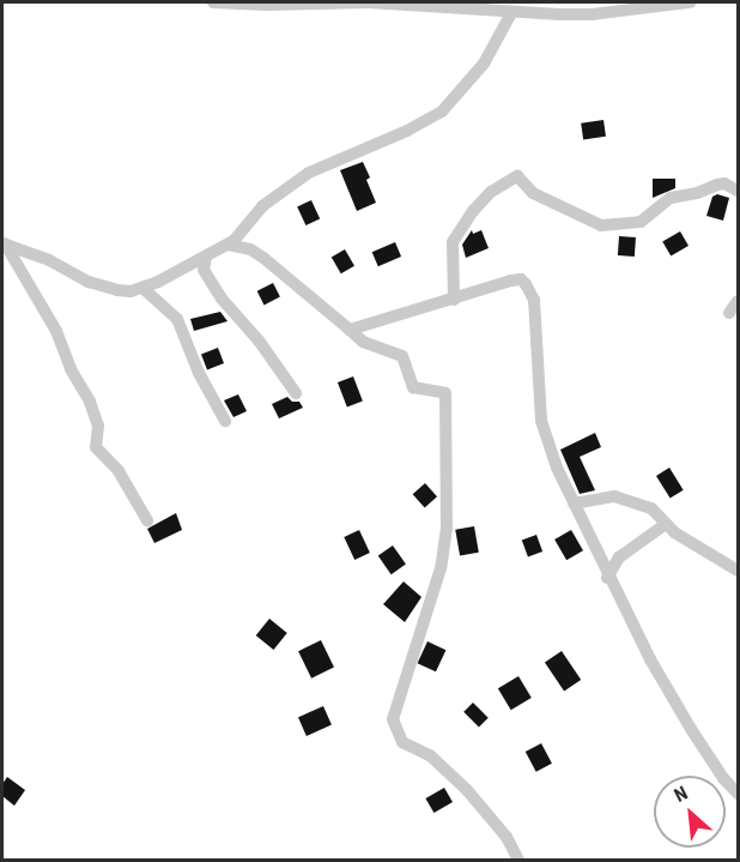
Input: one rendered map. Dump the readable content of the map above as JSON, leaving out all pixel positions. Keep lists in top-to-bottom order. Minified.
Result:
{"north":"top left"}
